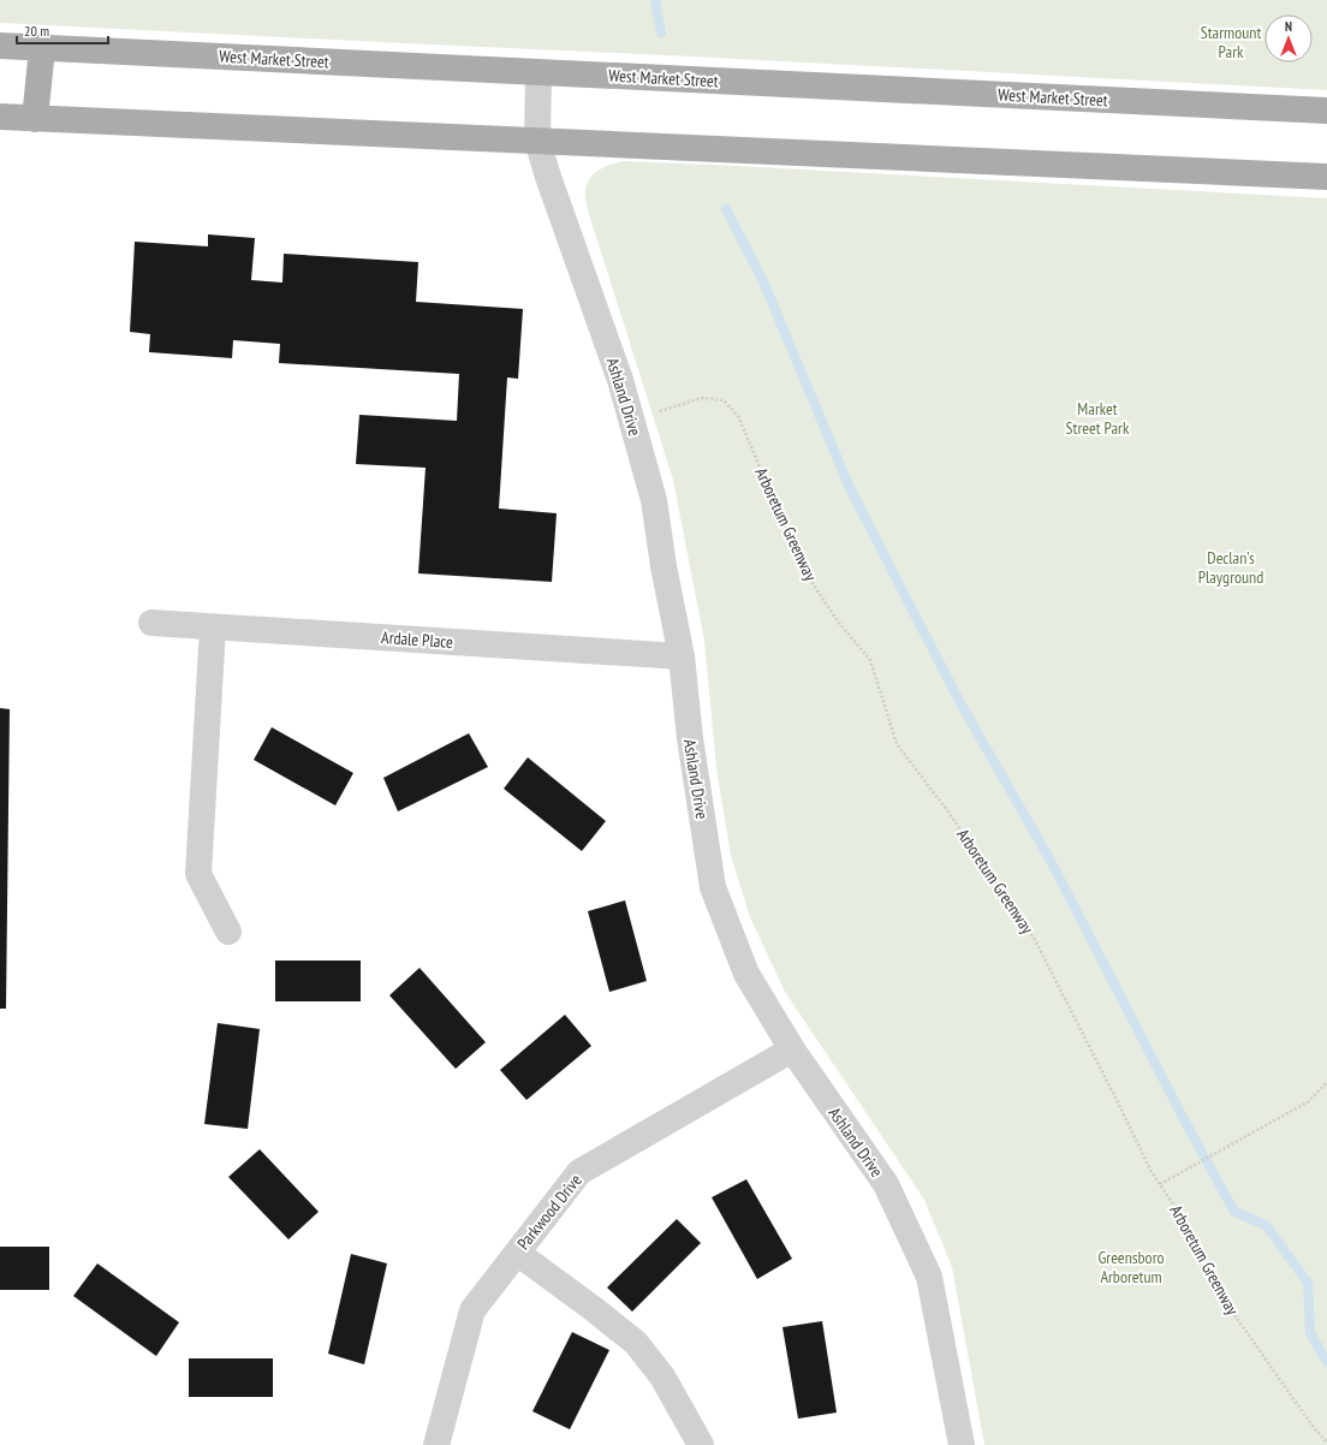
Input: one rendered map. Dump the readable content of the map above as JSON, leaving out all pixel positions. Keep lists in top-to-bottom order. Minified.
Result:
{"streets":{"main road":["West Market Street"],"street":["Ashland Drive","Ardale Place","Parkwood Drive"],"path":["Arboretum Greenway"]},"crossings":[["West Market Street","Ashland Drive"],["Ashland Drive","Arboretum Greenway"],["Ashland Drive","Ardale Place"],["Ashland Drive","Parkwood Drive"]],"parks":["Starmount Park","Market Street Park","Declan’s Playground","Greensboro Arboretum"],"scale_bar":"20 m","north":"top"}
